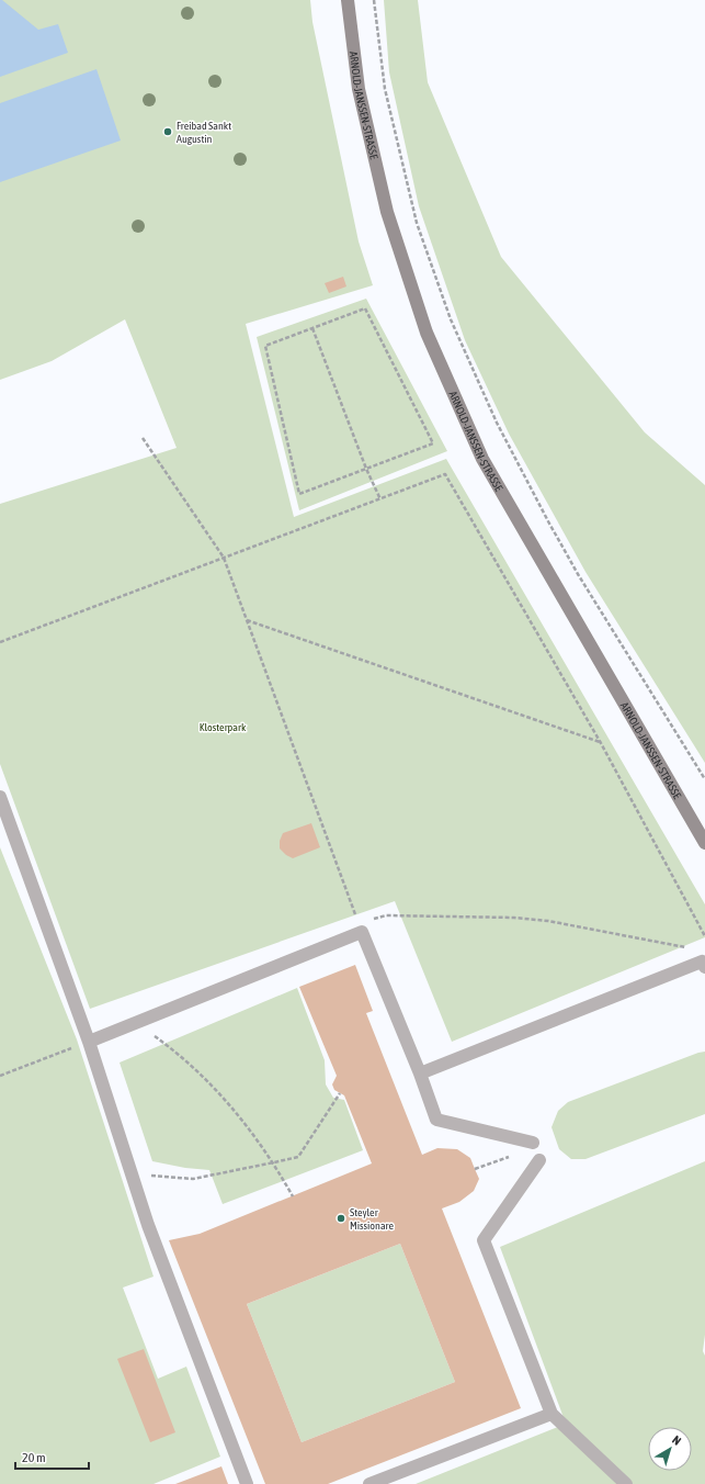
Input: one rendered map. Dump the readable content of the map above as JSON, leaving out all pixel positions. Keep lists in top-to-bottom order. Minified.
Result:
{"streets":{"main road":["ARNOLD-JANSSEN-STRASSE"]},"parks":["Klosterpark"],"places":["Freibad Sankt Augustin","Steyler Missionare"],"scale_bar":"20 m","north":"top right"}
